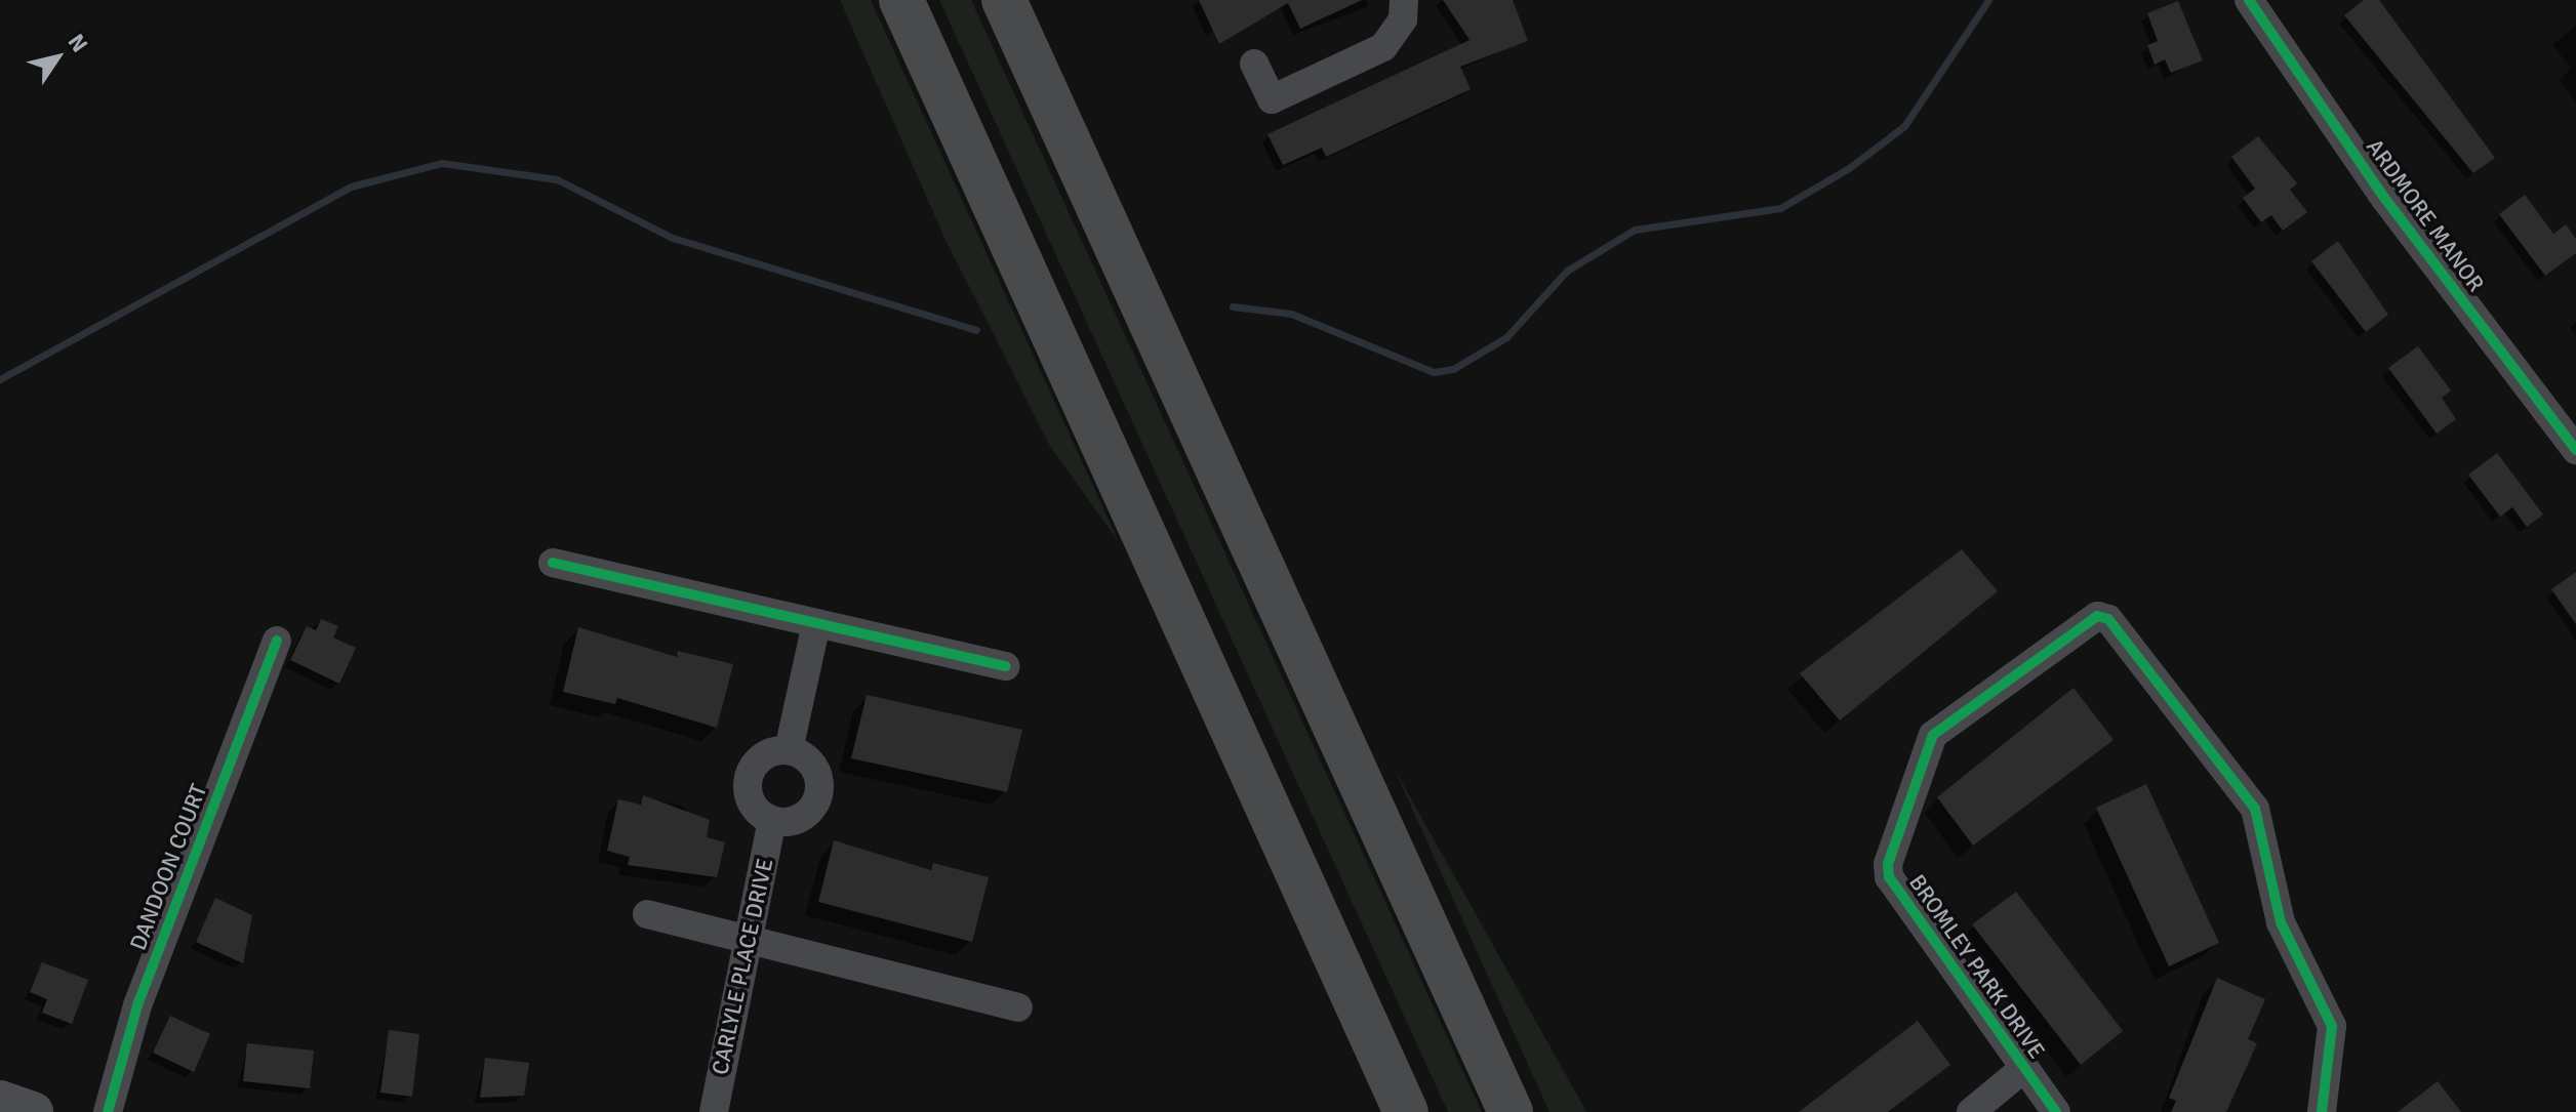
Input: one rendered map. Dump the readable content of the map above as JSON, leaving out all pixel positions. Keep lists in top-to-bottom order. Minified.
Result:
{"streets":{"street":["ARDMORE MANOR","DANDOON COURT","CARLYLE PLACE DRIVE","BROMLEY PARK DRIVE"]},"north":"top right"}
